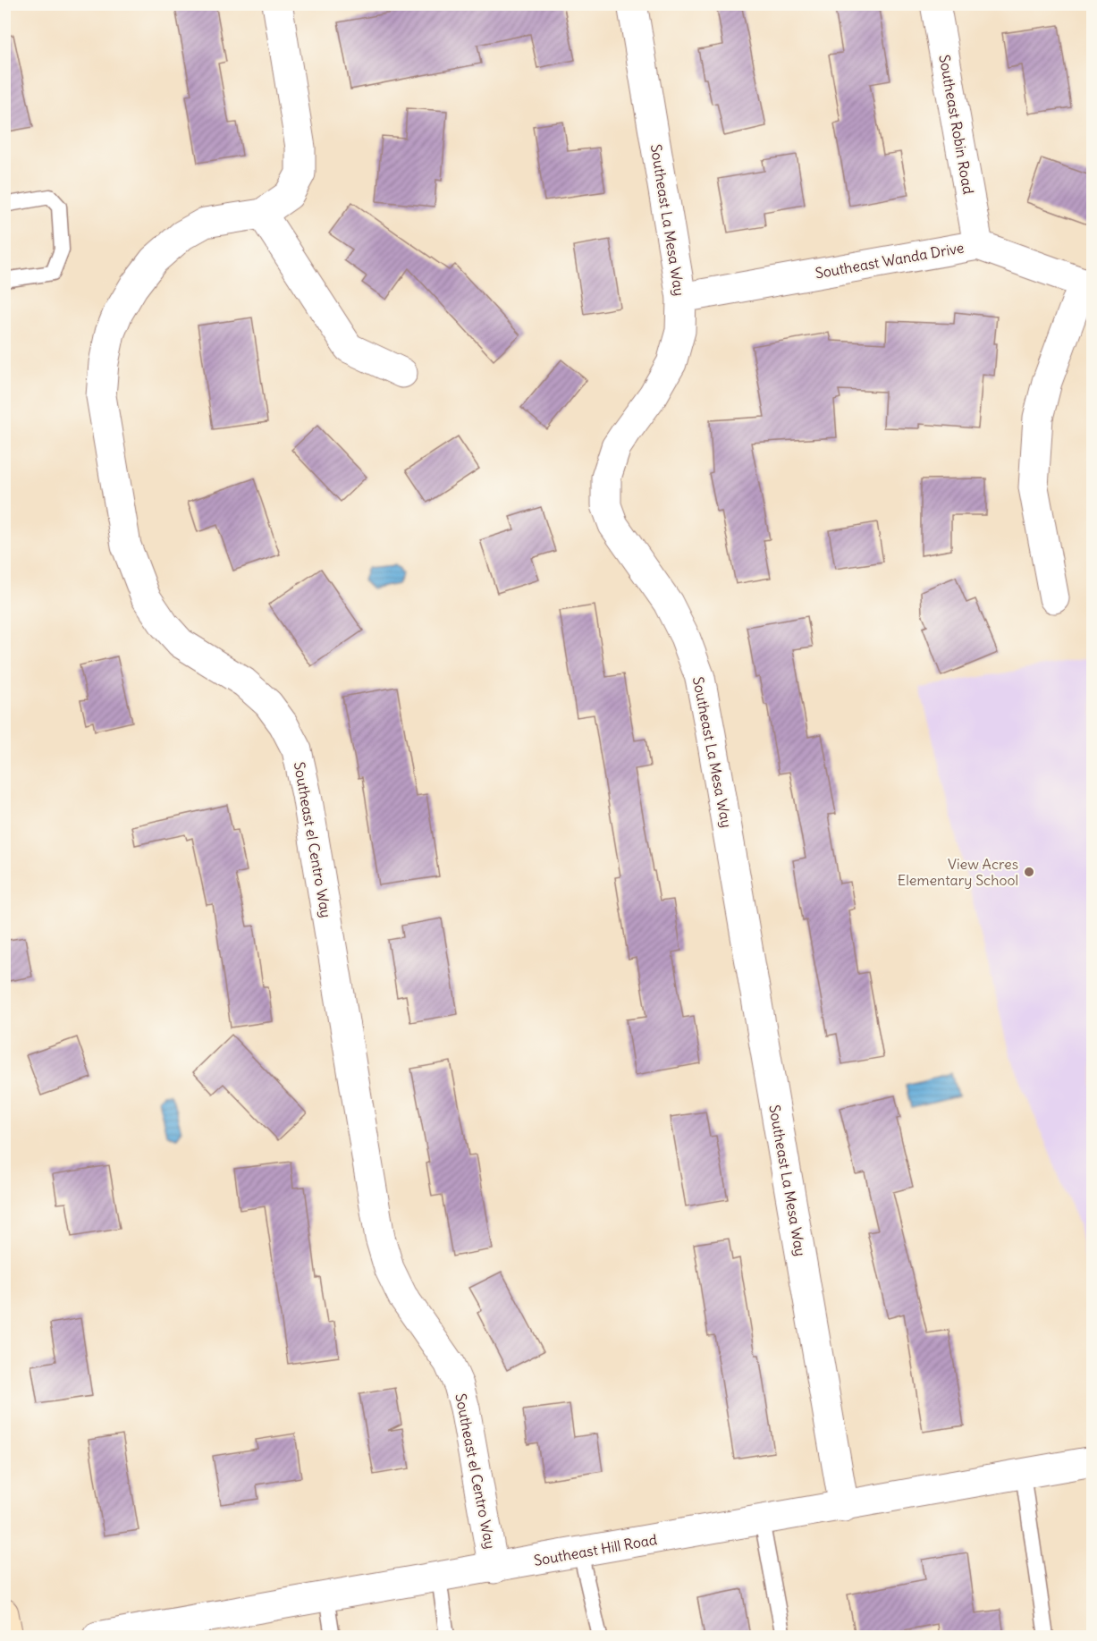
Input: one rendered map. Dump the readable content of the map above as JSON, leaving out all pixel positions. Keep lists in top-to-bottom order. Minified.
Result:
{"streets":{"street":["Southeast Robin Road","Southeast La Mesa Way","Southeast Wanda Drive","Southeast el Centro Way","Southeast Hill Road"]},"crossings":[["Southeast Robin Road","Southeast Wanda Drive"],["Southeast La Mesa Way","Southeast Wanda Drive"],["Southeast La Mesa Way","Southeast Hill Road"],["Southeast el Centro Way","Southeast Hill Road"]],"places":["View Acres Elementary School"]}
